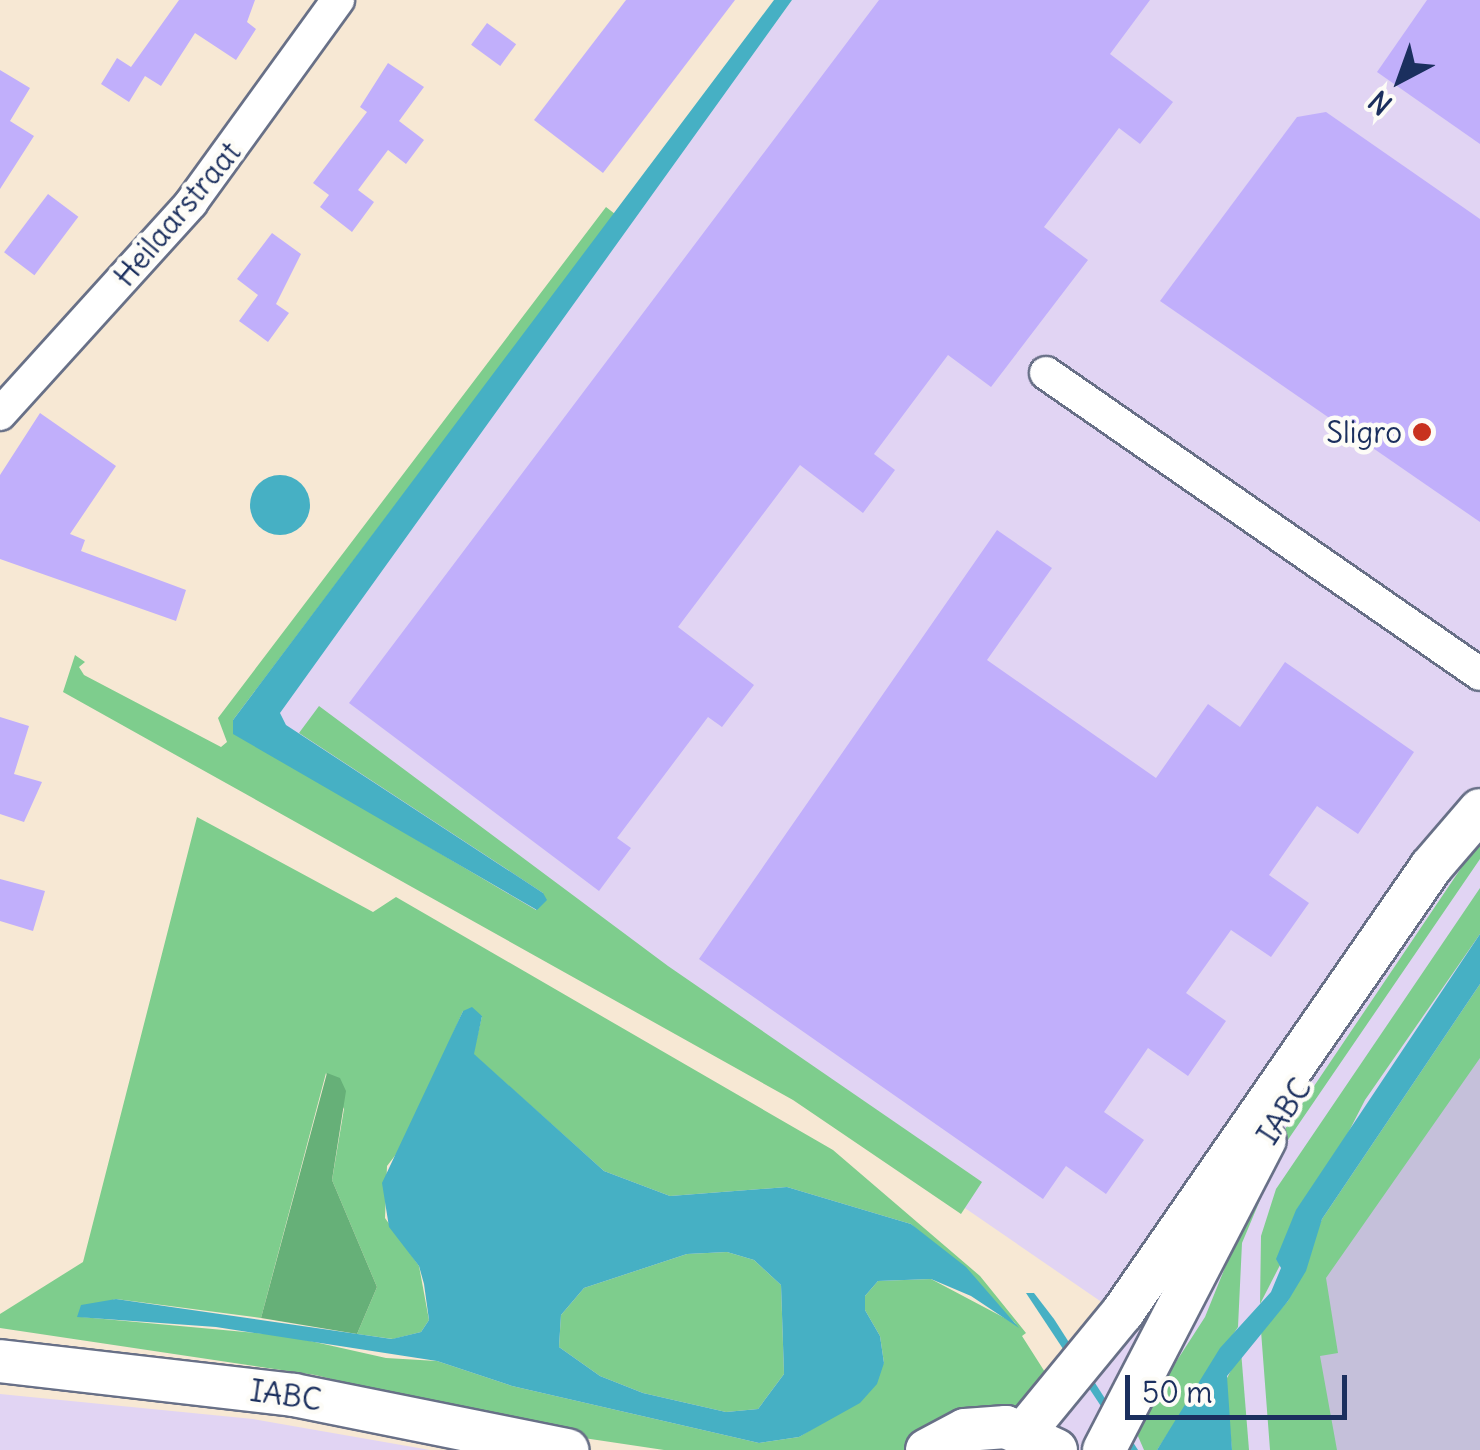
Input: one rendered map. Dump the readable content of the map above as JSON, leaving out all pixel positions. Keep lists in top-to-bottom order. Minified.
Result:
{"streets":{"street":["Heilaarstraat","IABC"]},"places":["Sligro"],"scale_bar":"50 m","north":"bottom left"}
